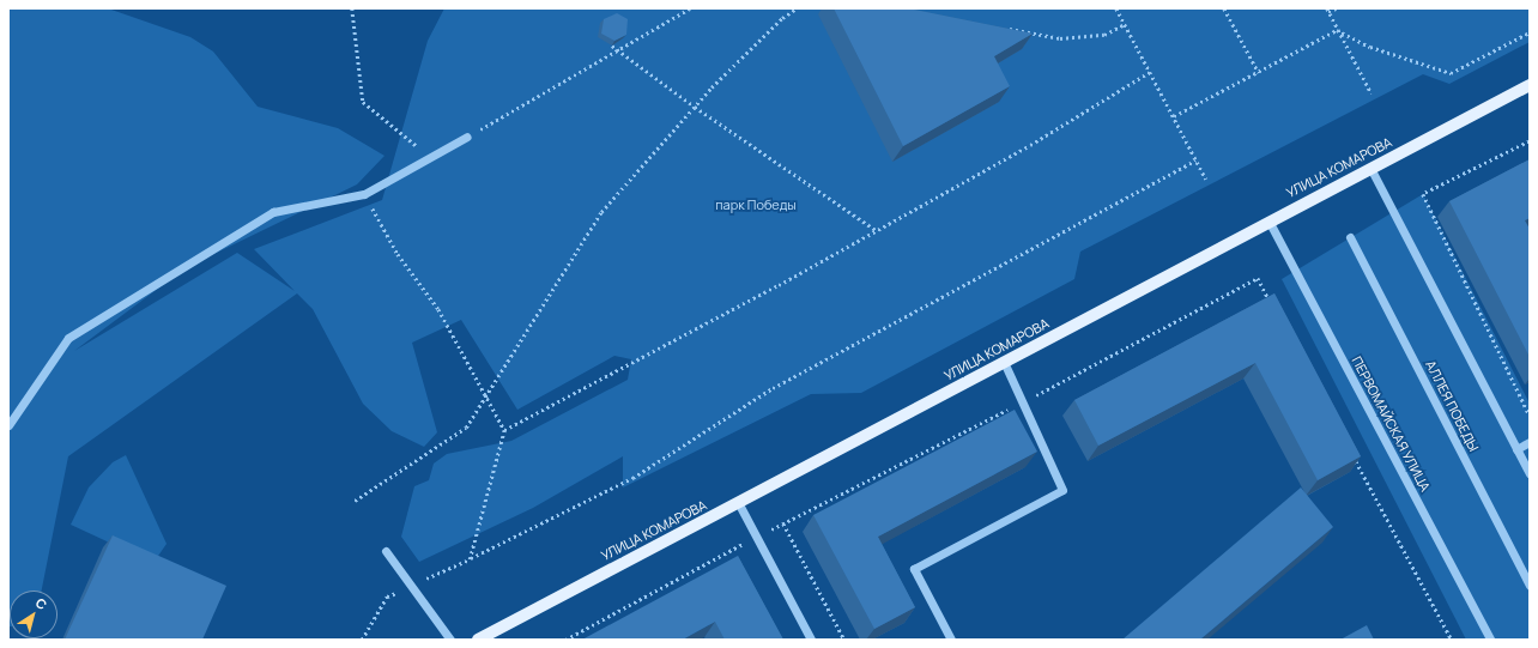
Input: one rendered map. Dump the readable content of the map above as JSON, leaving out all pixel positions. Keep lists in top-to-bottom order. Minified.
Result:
{"streets":{"main road":["УЛИЦА КОМАРОВА"],"street":["АЛЛЕЯ ПОБЕДЫ","ПЕРВОМАЙСКАЯ УЛИЦА"]},"crossings":[["УЛИЦА КОМАРОВА","ПЕРВОМАЙСКАЯ УЛИЦА"]],"parks":["парк Победы"],"north":"top right"}
